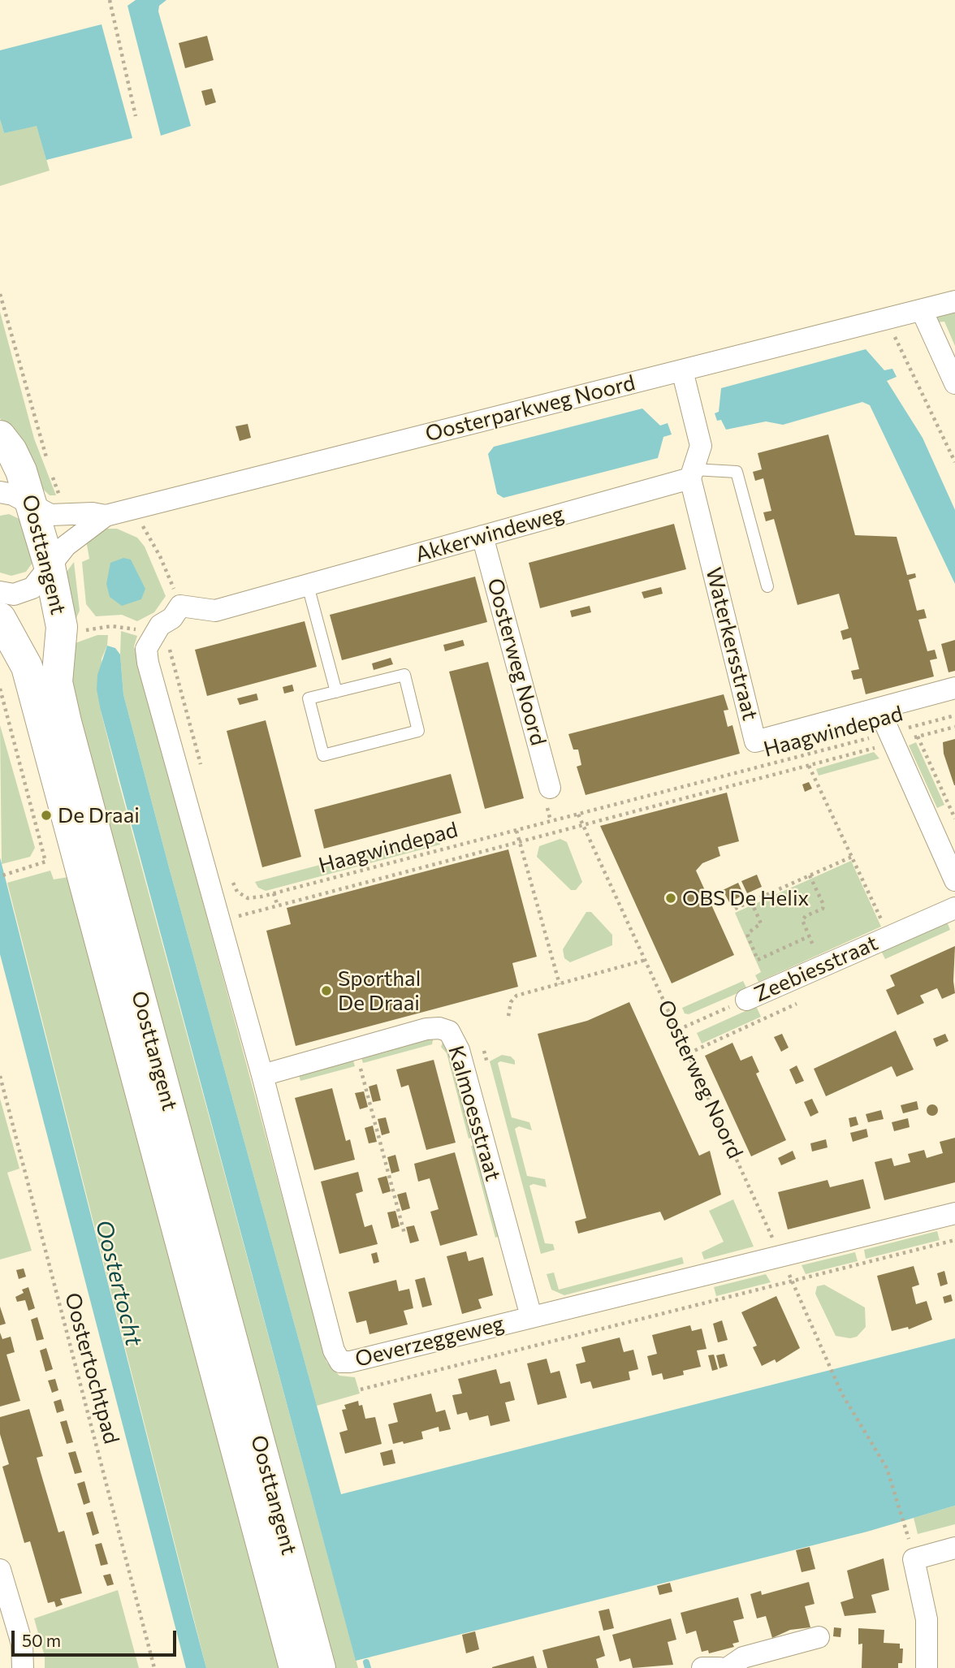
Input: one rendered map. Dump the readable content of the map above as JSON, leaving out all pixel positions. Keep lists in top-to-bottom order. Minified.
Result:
{"streets":{"main road":["Oosttangent"],"street":["Oosterparkweg Noord","Akkerwindeweg","Waterkersstraat","Oosterweg Noord","Zeebiesstraat","Kalmoesstraat","Oeverzeggeweg"],"path":["Haagwindepad","Oostertochtpad"]},"crossings":[["Oosterparkweg Noord","Oosttangent"],["Akkerwindeweg","Waterkersstraat"],["Akkerwindeweg","Oosterweg Noord"],["Oosterweg Noord","Haagwindepad"],["Oosterweg Noord","Zeebiesstraat"],["Oosterweg Noord","Oeverzeggeweg"],["Kalmoesstraat","Oeverzeggeweg"]],"water":["Oostertocht"],"places":["De Draai","OBS De Helix","Sporthal De Draai"],"scale_bar":"50 m"}
